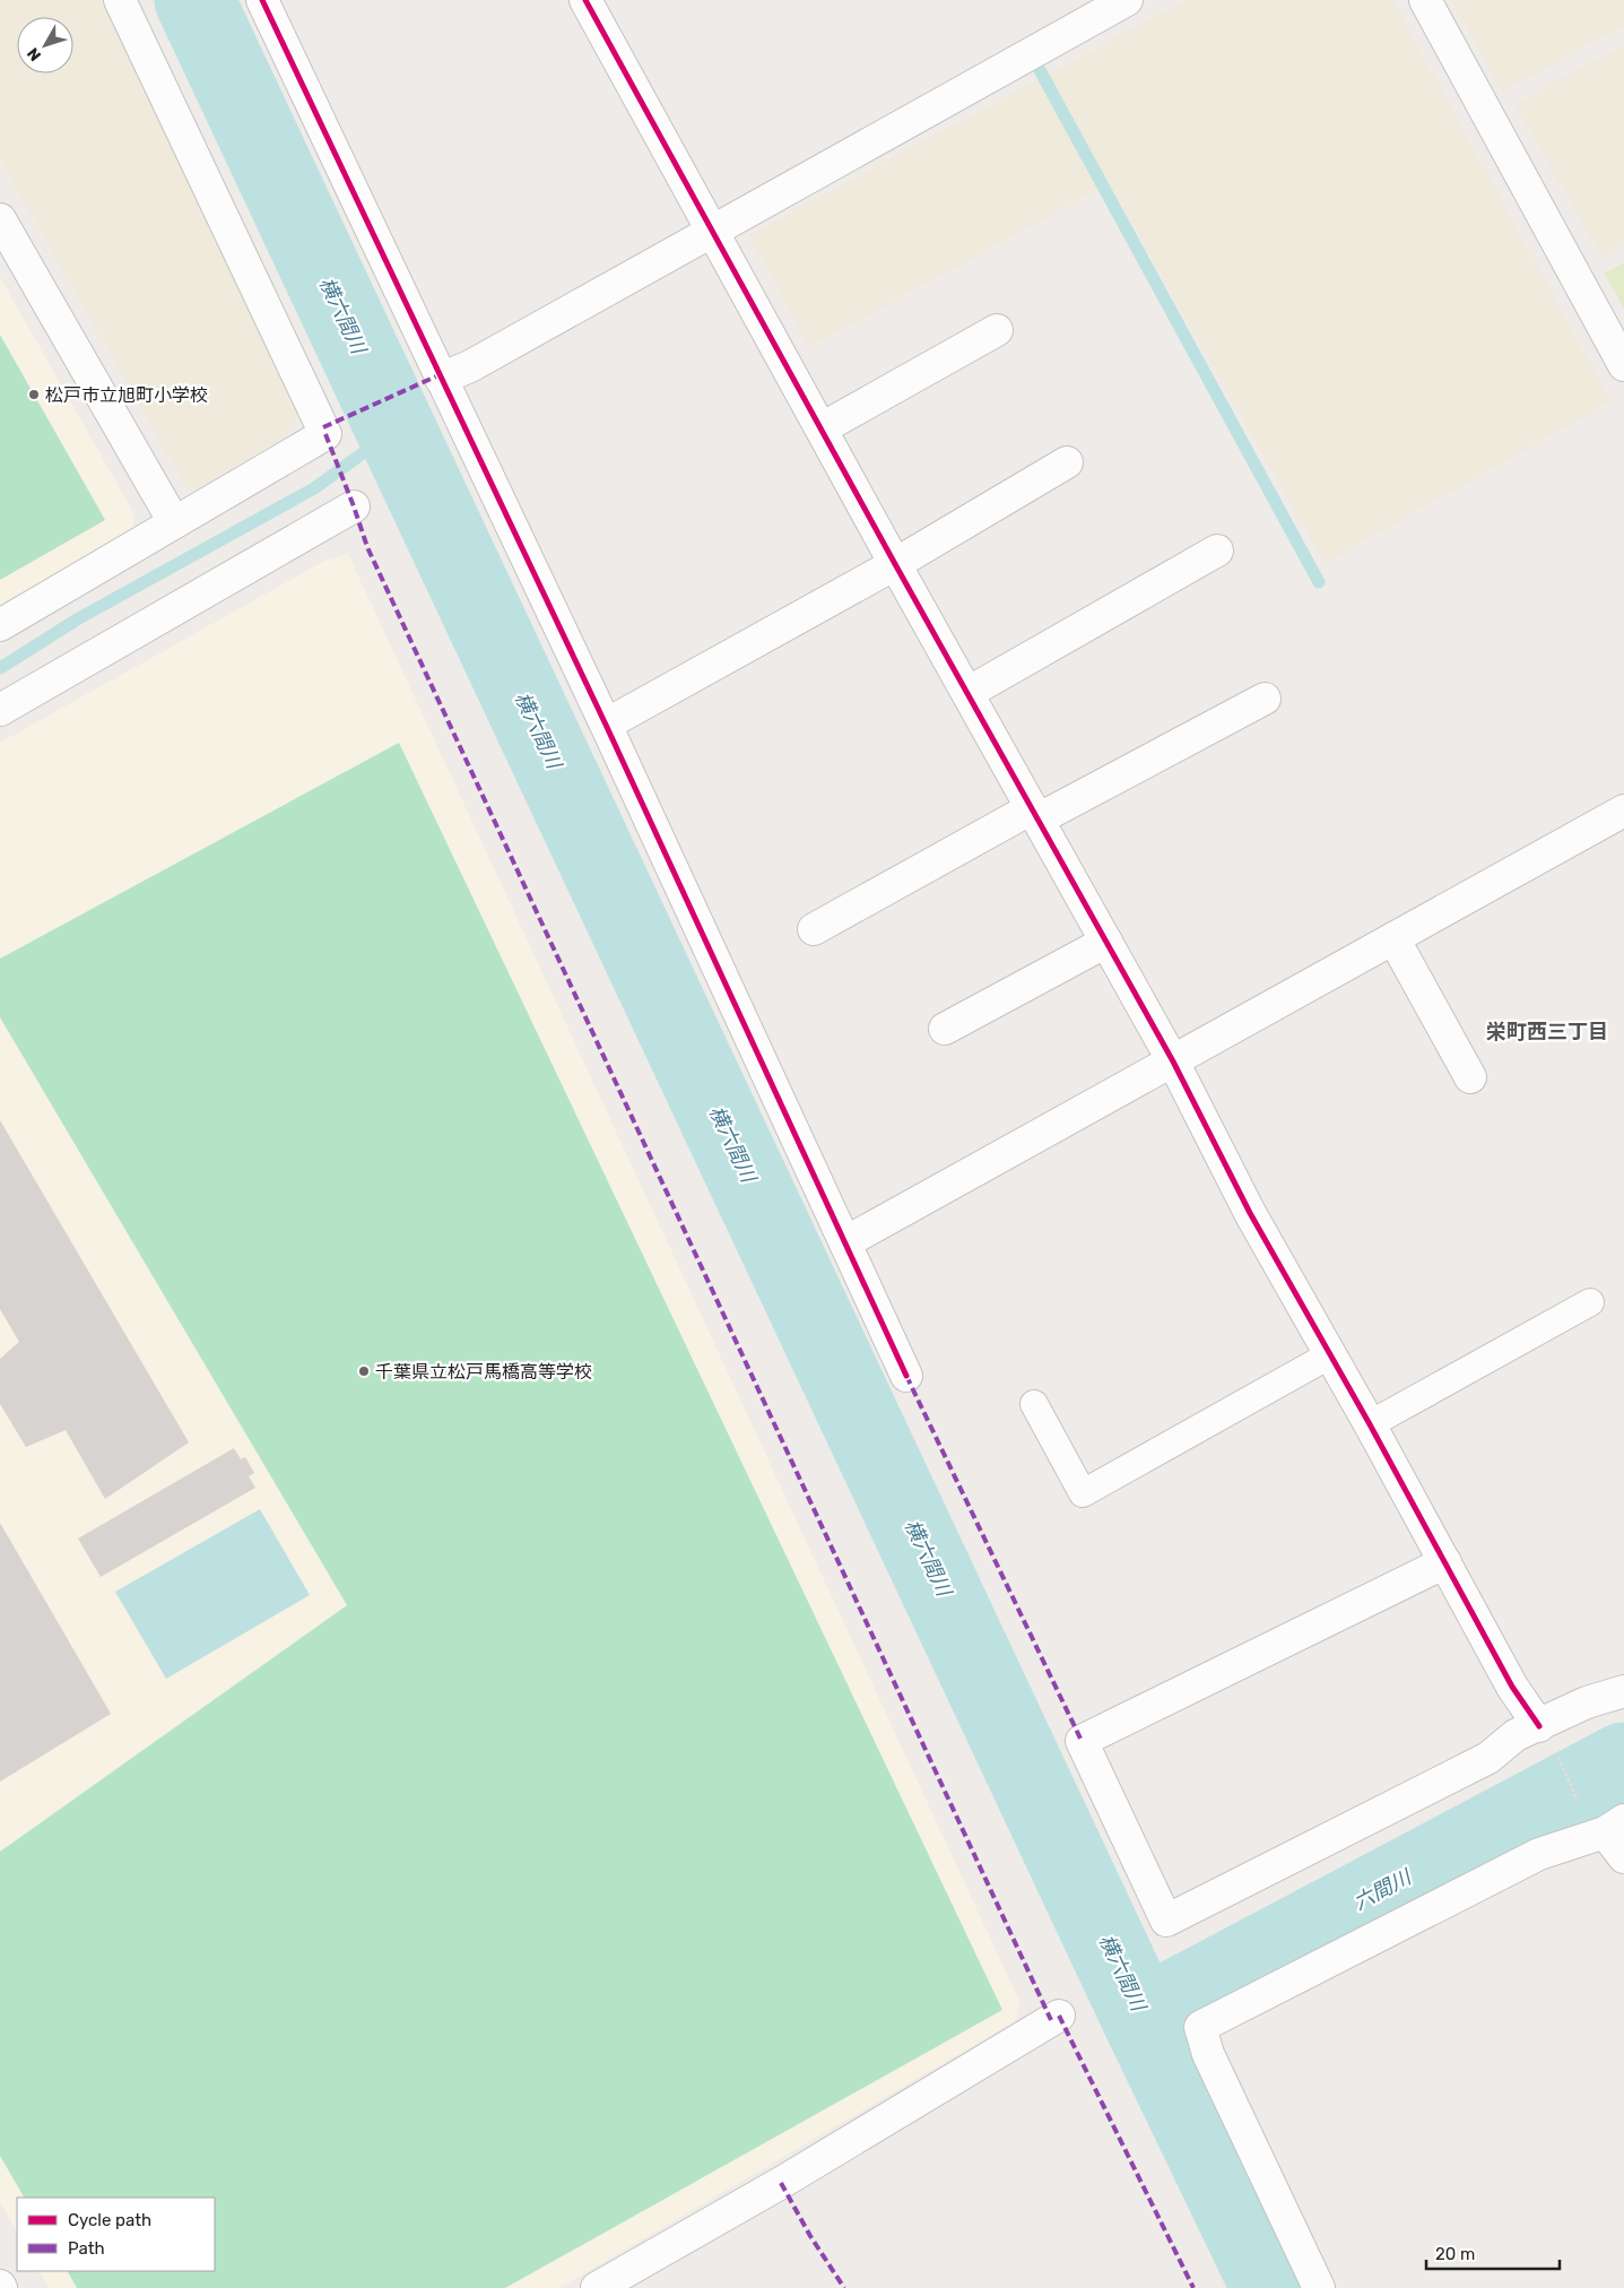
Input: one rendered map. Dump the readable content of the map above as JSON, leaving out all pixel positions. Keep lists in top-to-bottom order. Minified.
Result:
{"districts":["栄町西三丁目"],"water":["横六間川","六間川"],"places":["松戸市立旭町小学校","千葉県立松戸馬橋高等学校"],"legend":["Cycle path","Path"],"scale_bar":"20 m","north":"bottom left"}
